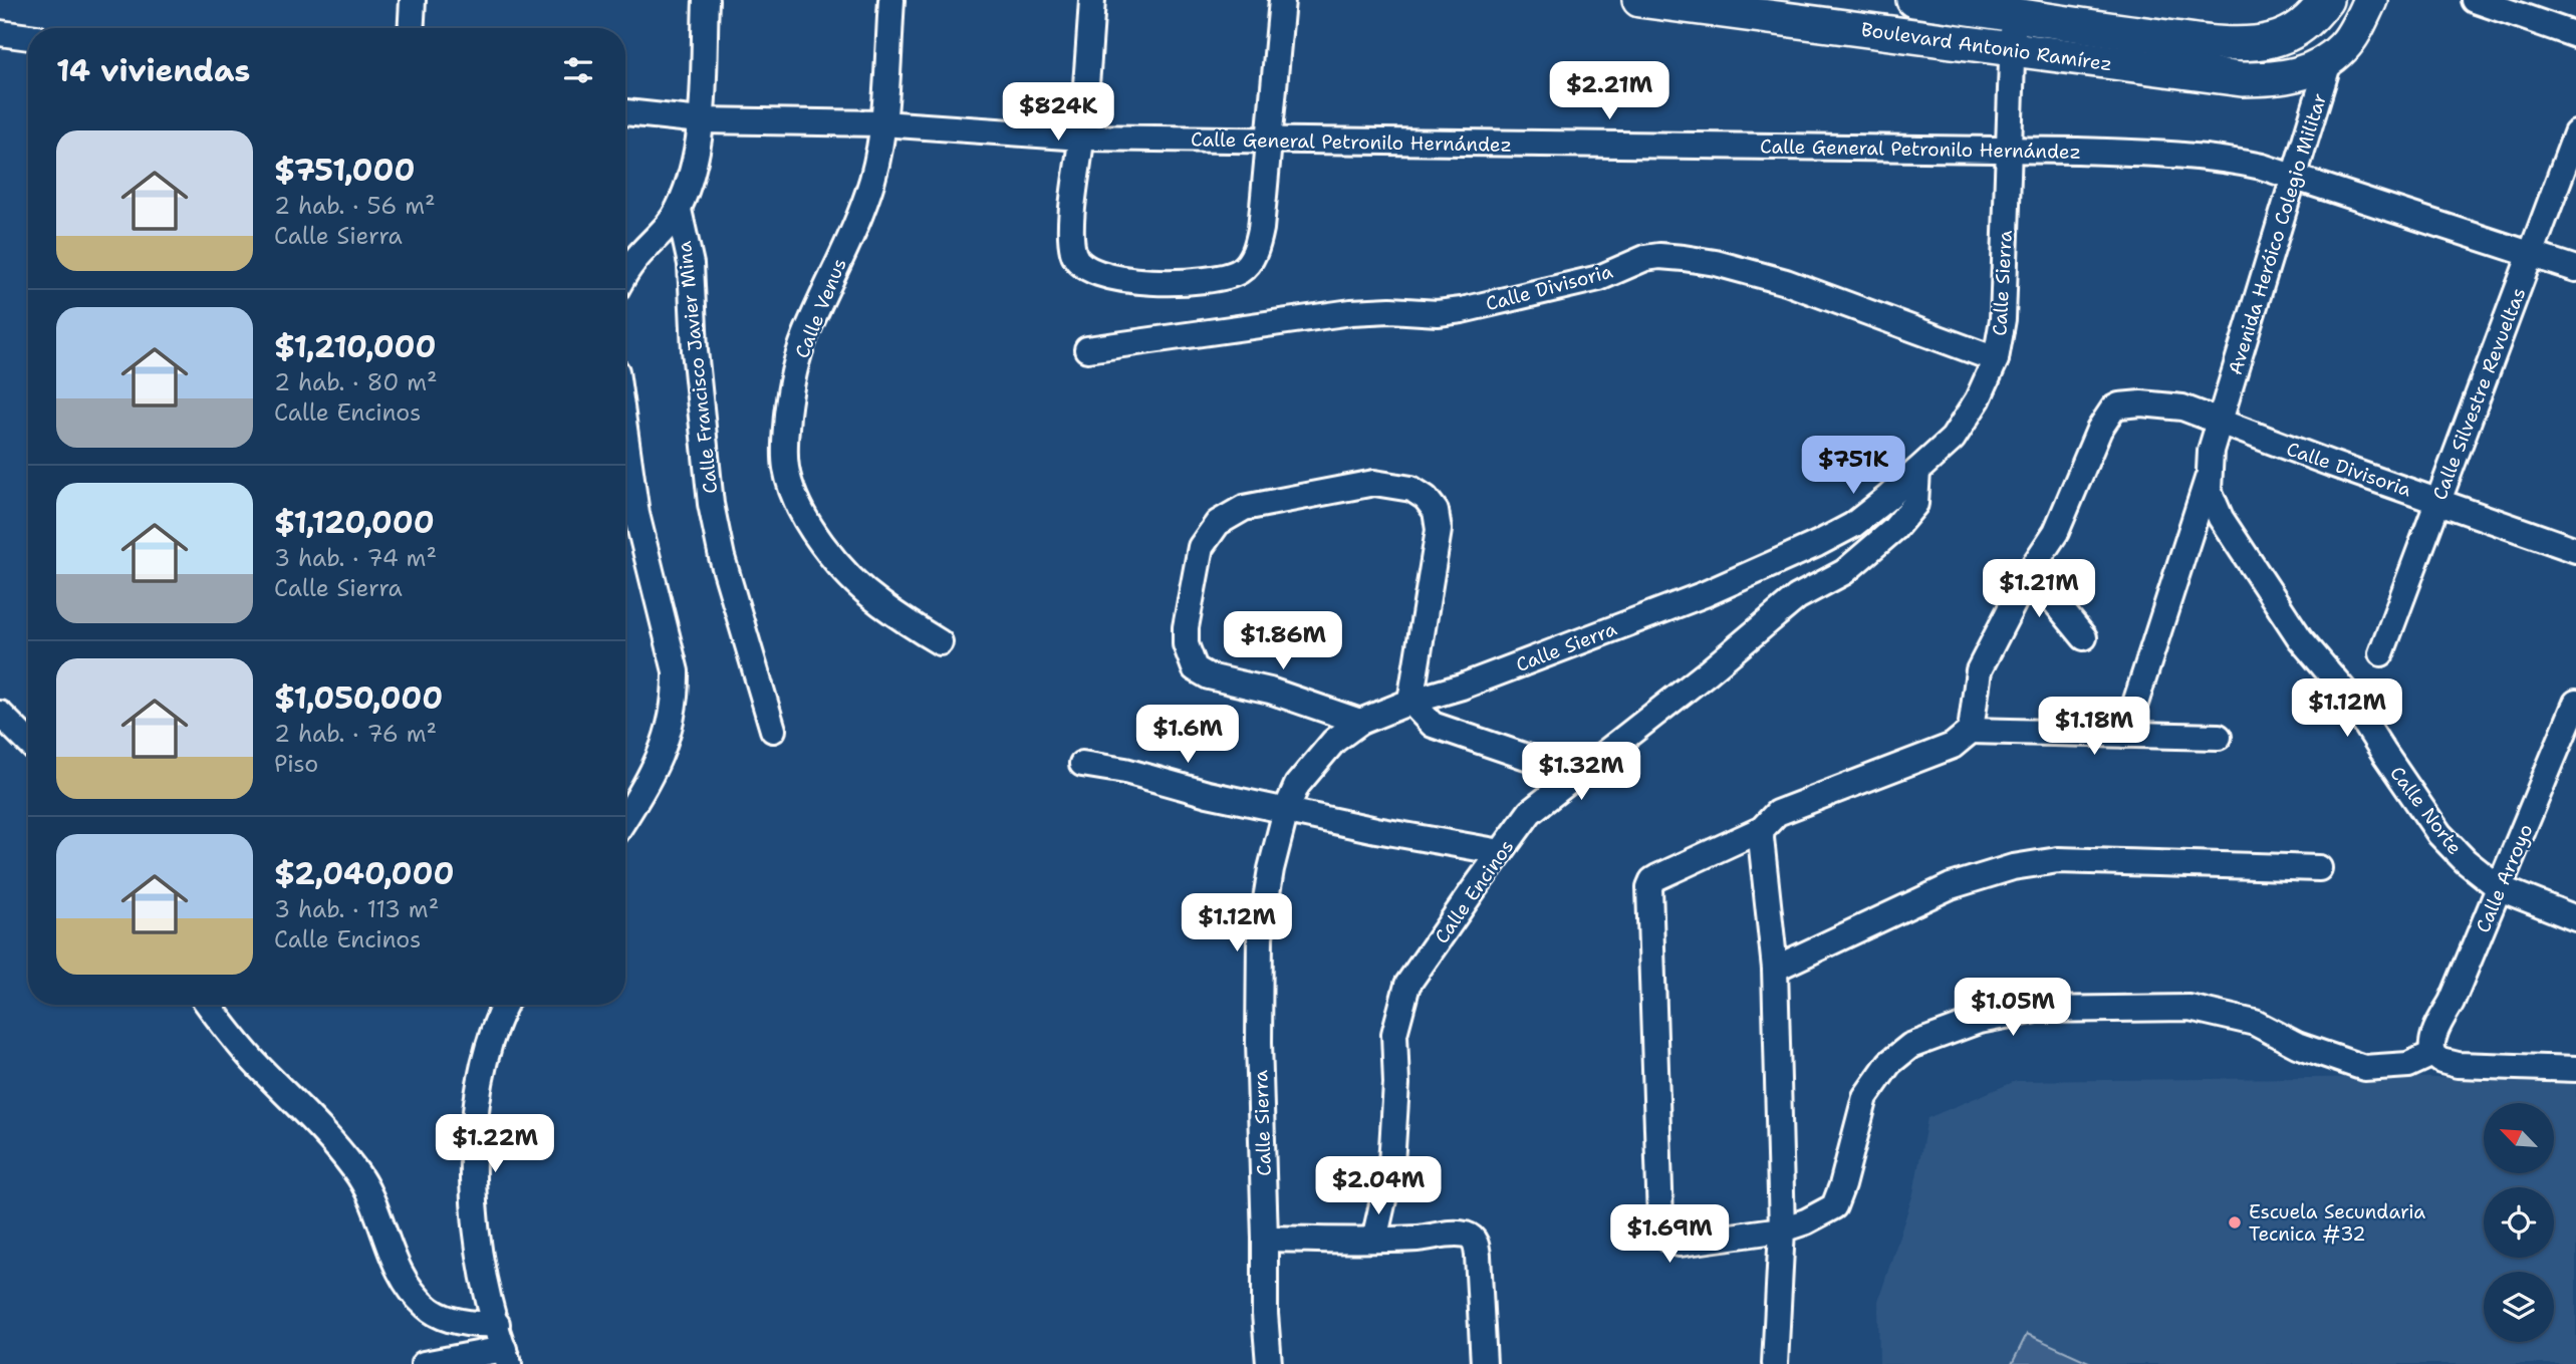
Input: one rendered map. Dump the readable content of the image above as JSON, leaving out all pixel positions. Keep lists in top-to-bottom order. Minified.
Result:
{"streets":{"main road":["Boulevard Antonio Ramírez","Avenida Heróico Colegio Militar"],"street":["Calle General Petronilo Hernández","Calle Sierra","Calle Divisoria","Calle Venus","Calle Francisco Javier Mina","Calle Silvestre Revueltas","Calle Norte","Calle Arroyo","Calle Encinos"]},"crossings":[["Boulevard Antonio Ramírez","Avenida Heróico Colegio Militar"],["Boulevard Antonio Ramírez","Calle Sierra"],["Calle General Petronilo Hernández","Avenida Heróico Colegio Militar"],["Calle General Petronilo Hernández","Calle Sierra"],["Calle General Petronilo Hernández","Calle Venus"],["Calle General Petronilo Hernández","Calle Silvestre Revueltas"],["Avenida Heróico Colegio Militar","Calle Divisoria"],["Avenida Heróico Colegio Militar","Calle Norte"],["Calle Sierra","Calle Divisoria"],["Calle Sierra","Calle Encinos"],["Calle Divisoria","Calle Silvestre Revueltas"],["Calle Norte","Calle Arroyo"]],"places":["Escuela Secundaria Tecnica #32"],"north":"top left","page":{"heading":"14 viviendas","price":["$2.21M","$824K","$751K","$1.21M","$1.86M","$1.12M","$1.18M","$1.6M","$1.32M","$1.12M","$1.05M","$1.22M","$2.04M","$1.69M"],"list":[{"name":"$751,000","note":"2 hab. · 56 m² · Calle Sierra"},{"name":"$1,210,000","note":"2 hab. · 80 m² · Calle Encinos"},{"name":"$1,120,000","note":"3 hab. · 74 m² · Calle Sierra"},{"name":"$1,050,000","note":"2 hab. · 76 m² · Piso"},{"name":"$2,040,000","note":"3 hab. · 113 m² · Calle Encinos"}]}}
